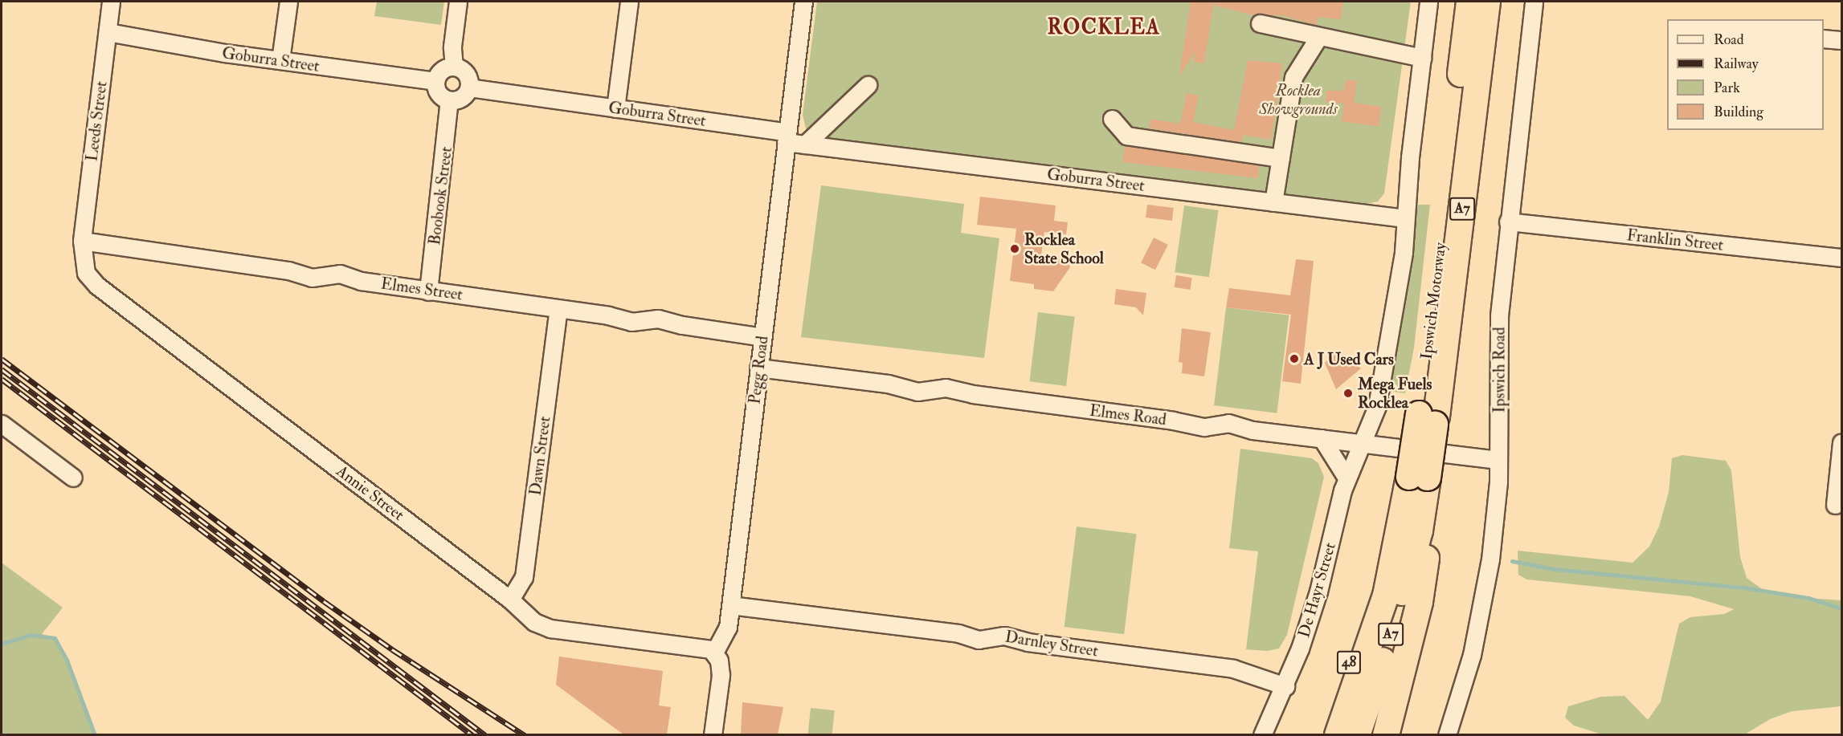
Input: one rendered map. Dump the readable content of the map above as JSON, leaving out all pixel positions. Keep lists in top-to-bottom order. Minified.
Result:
{"streets":{"highway":["A7","Ipswich Motorway","48"],"street":["Goburra Street","Leeds Street","Boobook Street","Franklin Street","Elmes Street","Pegg Road","Ipswich Road","Elmes Road","Dawn Street","Annie Street","De Hayr Street","Darnley Street"]},"crossings":[["Goburra Street","Leeds Street"],["Goburra Street","Boobook Street"],["Goburra Street","Pegg Road"],["Leeds Street","Elmes Street"],["Leeds Street","Annie Street"],["Boobook Street","Elmes Street"],["Franklin Street","Ipswich Road"],["Elmes Street","Pegg Road"],["Elmes Street","Dawn Street"],["Elmes Street","Annie Street"],["Ipswich Motorway","48"],["Pegg Road","Elmes Road"],["Pegg Road","Annie Street"],["Pegg Road","Darnley Street"],["Ipswich Road","Elmes Road"],["Elmes Road","De Hayr Street"],["Dawn Street","Annie Street"],["De Hayr Street","Darnley Street"]],"districts":["ROCKLEA"],"parks":["Rocklea Showgrounds"],"places":["Rocklea State School","A J Used Cars","Mega Fuels Rocklea"],"legend":["Road","Railway","Park","Building"]}
